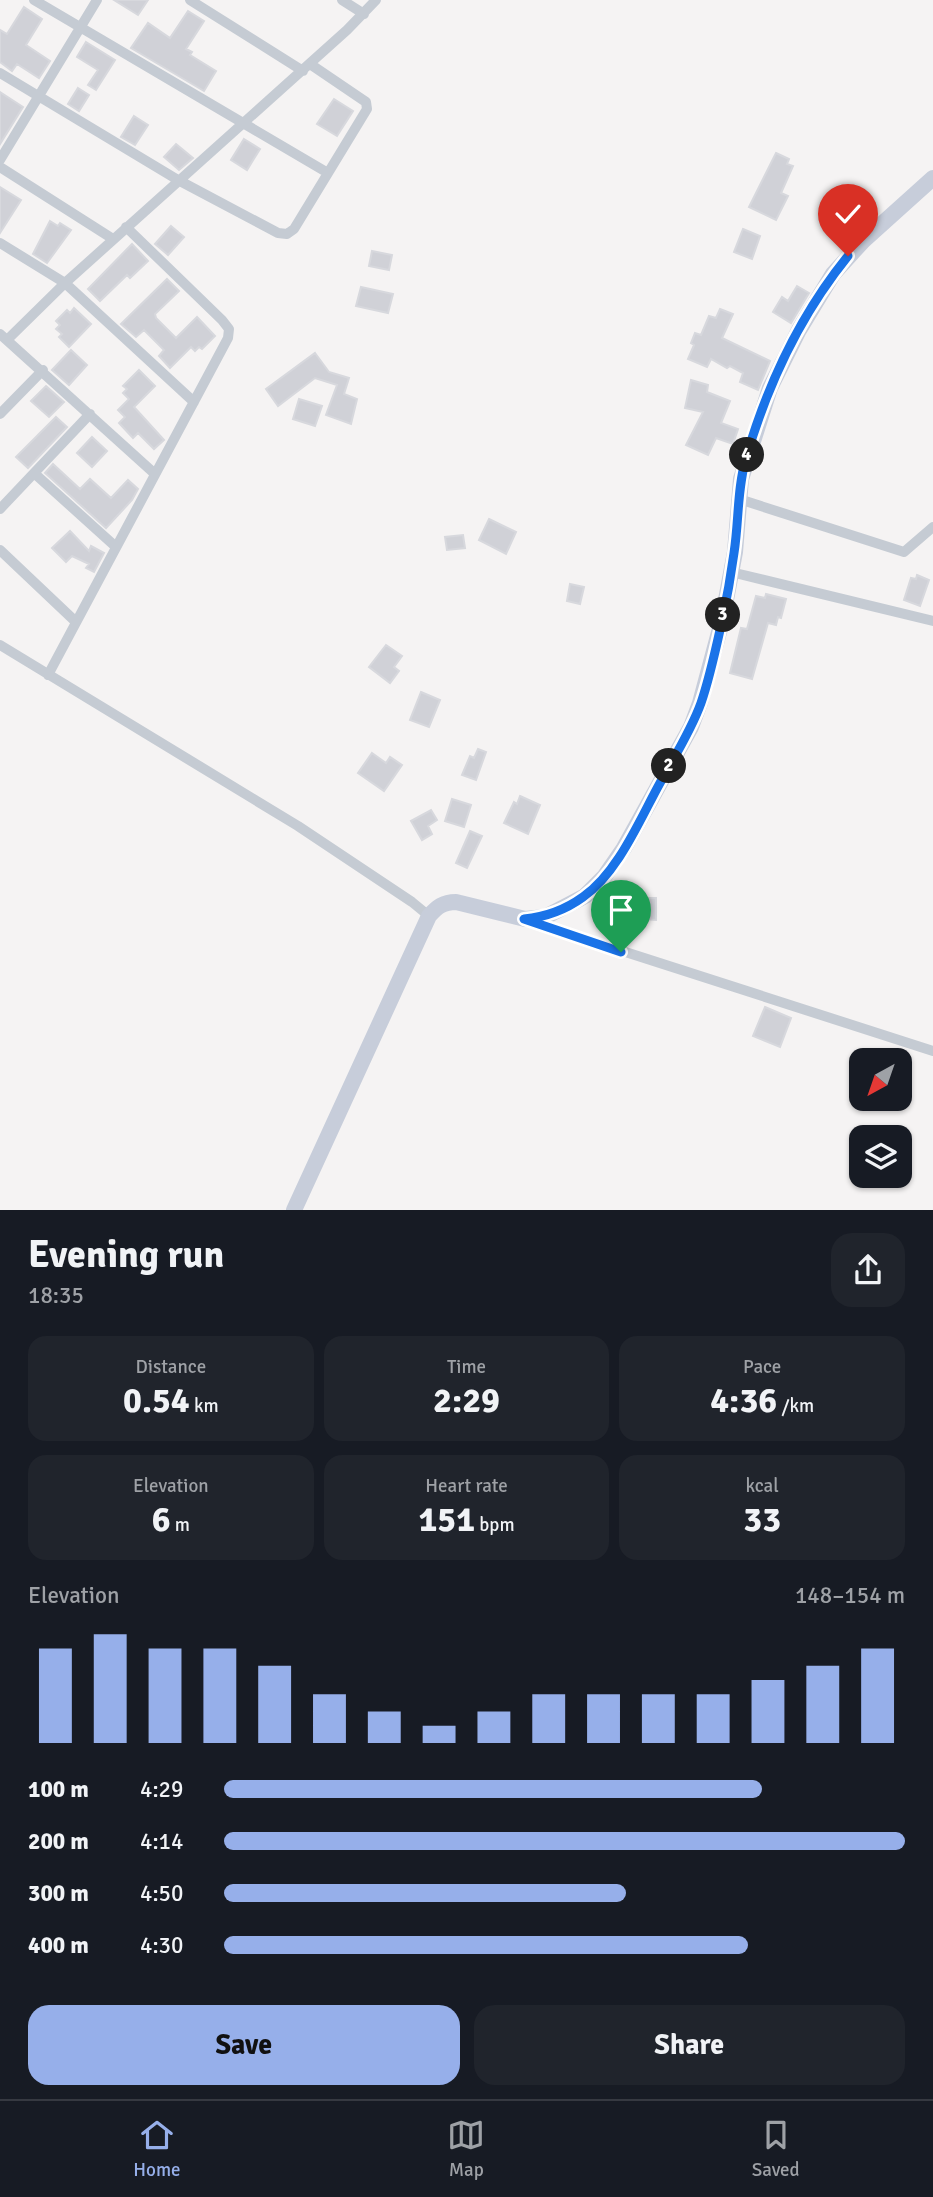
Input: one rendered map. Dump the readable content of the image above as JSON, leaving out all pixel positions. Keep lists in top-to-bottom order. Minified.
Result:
{"north":"bottom left","page":{"pins":["4","3","2"],"heading":["Evening run","18:35"],"stats":[["Distance","0.54 km"],["Time","2:29"],["Pace","4:36 /km"],["Elevation","6 m"],["Heart rate","151 bpm"],["kcal","33"]],"chart":["Elevation","148–154 m"],"list":[{"name":"100 m","note":"4:29"},{"name":"200 m","note":"4:14"},{"name":"300 m","note":"4:50"},{"name":"400 m","note":"4:30"}],"buttons":["Save","Share"],"tabs":["Home","Map","Saved"]}}
